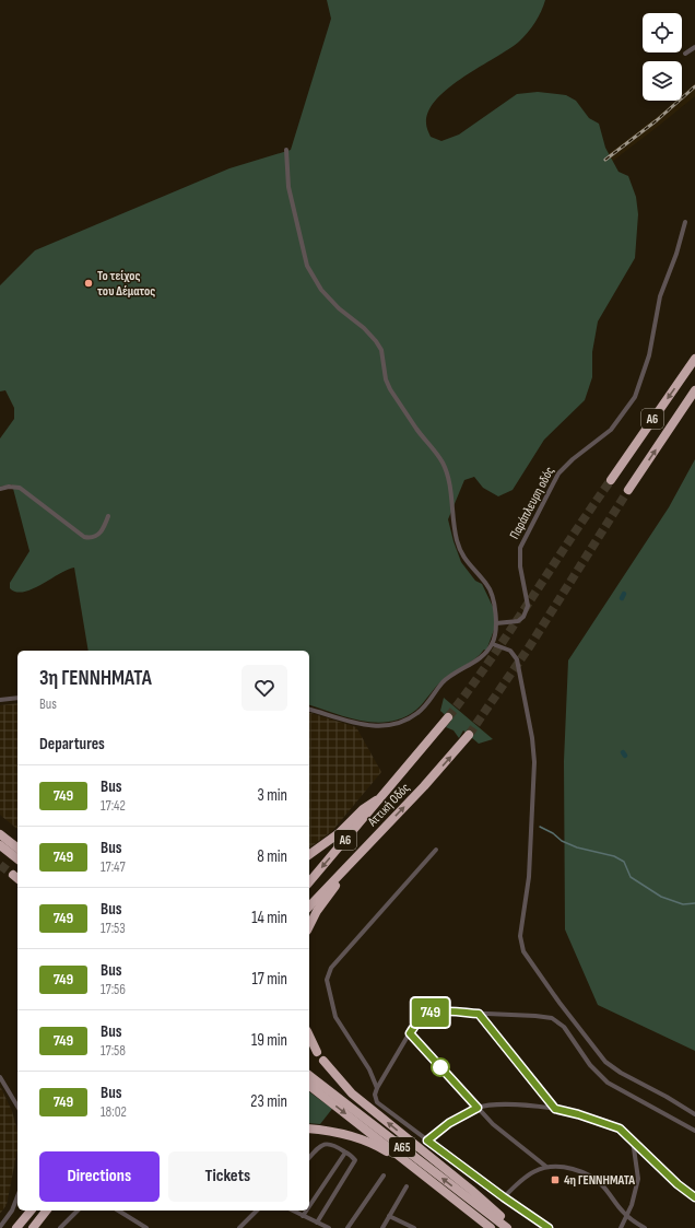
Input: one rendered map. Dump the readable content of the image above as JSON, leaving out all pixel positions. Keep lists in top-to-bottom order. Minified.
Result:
{"streets":{"highway":["Α6","Αττική Οδός","Α65"],"street":["Παράπλευρη οδός"]},"places":{"other":["Το τείχος του Δέματος"],"transit":["4η ΓΕΝΝΗΜΑΤΑ"]},"lines":["bus line 749"],"page":{"on_map":"749","heading":[["3η ΓΕΝΝΗΜΑΤΑ","Bus"],"Departures"],"list":[{"mark":"749","name":"Bus","note":"17:42","value":"3 min"},{"mark":"749","name":"Bus","note":"17:47","value":"8 min"},{"mark":"749","name":"Bus","note":"17:53","value":"14 min"},{"mark":"749","name":"Bus","note":"17:56","value":"17 min"},{"mark":"749","name":"Bus","note":"17:58","value":"19 min"},{"mark":"749","name":"Bus","note":"18:02","value":"23 min"}],"buttons":["Directions","Tickets"]}}
